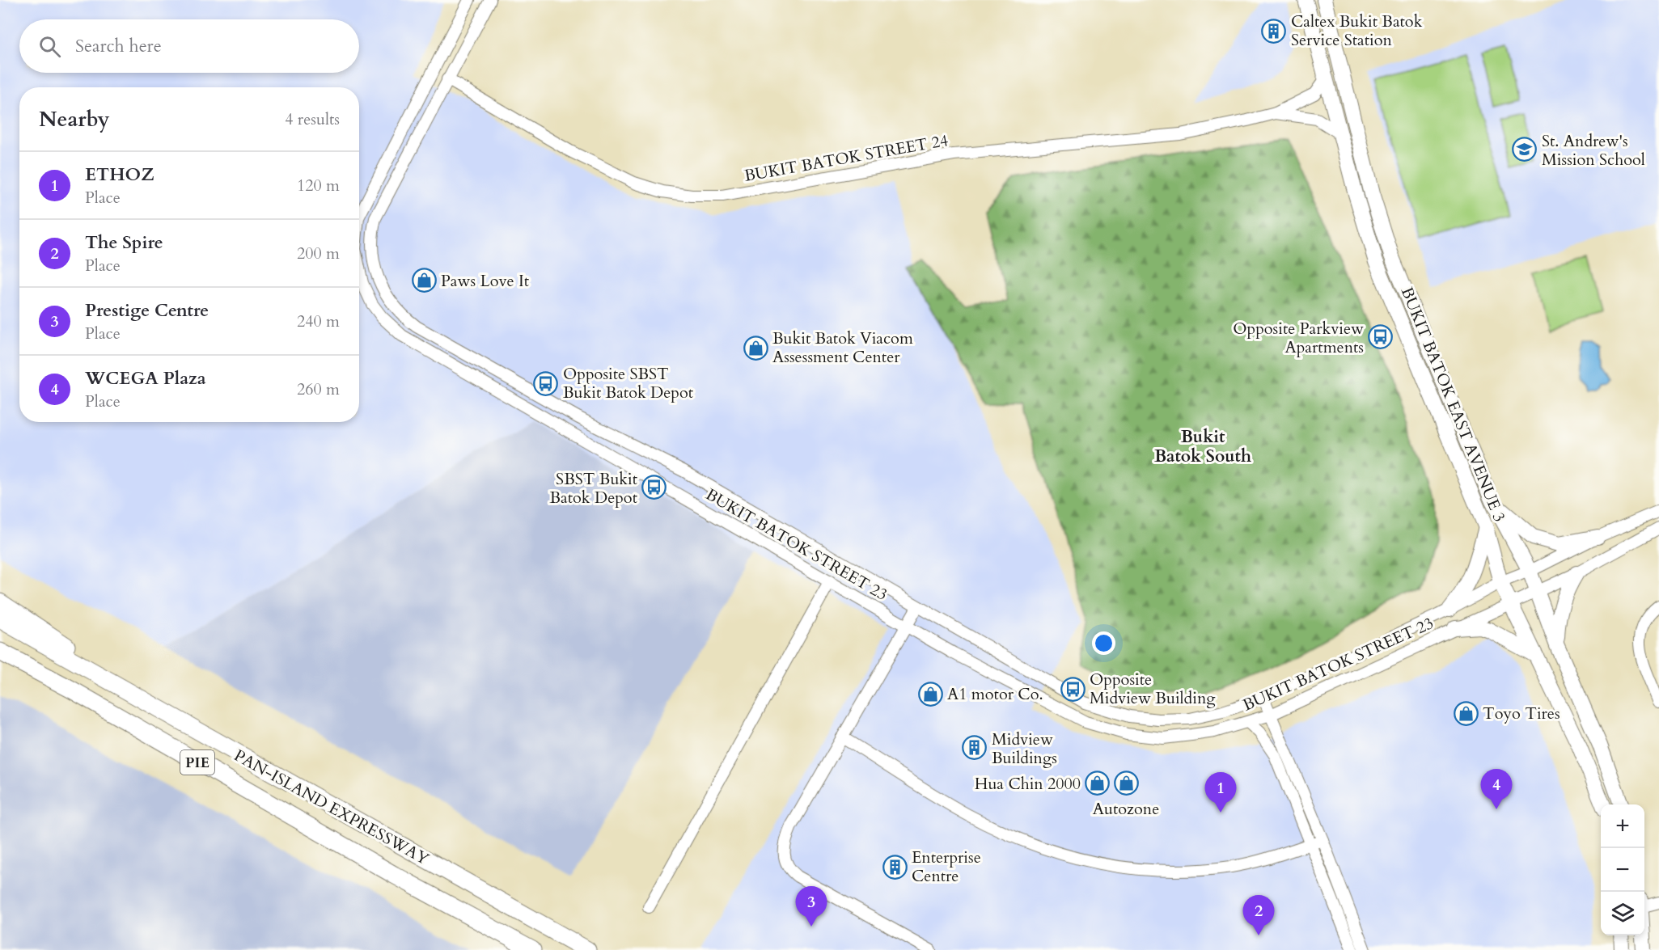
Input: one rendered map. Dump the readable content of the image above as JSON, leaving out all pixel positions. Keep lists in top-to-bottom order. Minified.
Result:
{"streets":{"highway":["PIE","PAN-ISLAND EXPRESSWAY"],"main road":["BUKIT BATOK EAST AVENUE 3"],"street":["BUKIT BATOK STREET 24","BUKIT BATOK STREET 23"]},"crossings":[["BUKIT BATOK STREET 24","BUKIT BATOK EAST AVENUE 3"],["BUKIT BATOK STREET 24","BUKIT BATOK STREET 23"],["BUKIT BATOK EAST AVENUE 3","BUKIT BATOK STREET 23"]],"districts":["Bukit Batok South"],"places":{"building":["Caltex Bukit Batok Service Station","Midview Buildings","Enterprise Centre"],"school or university":["St. Andrew's Mission School"],"shop":["Paws Love It","Bukit Batok Viacom Assessment Center","A1 motor Co.","Toyo Tires","Hua Chin 2000","Autozone"],"bus stop":["Opposite Parkview Apartments","Opposite SBST Bukit Batok Depot","SBST Bukit Batok Depot","Opposite Midview Building"]},"page":{"search":"Search here","heading":["Nearby","4 results"],"list":[{"mark":"1","name":"ETHOZ","note":"Place","value":"120 m"},{"mark":"2","name":"The Spire","note":"Place","value":"200 m"},{"mark":"3","name":"Prestige Centre","note":"Place","value":"240 m"},{"mark":"4","name":"WCEGA Plaza","note":"Place","value":"260 m"}],"pins":["4","1","3","2"],"map_buttons":["+","−"]}}
